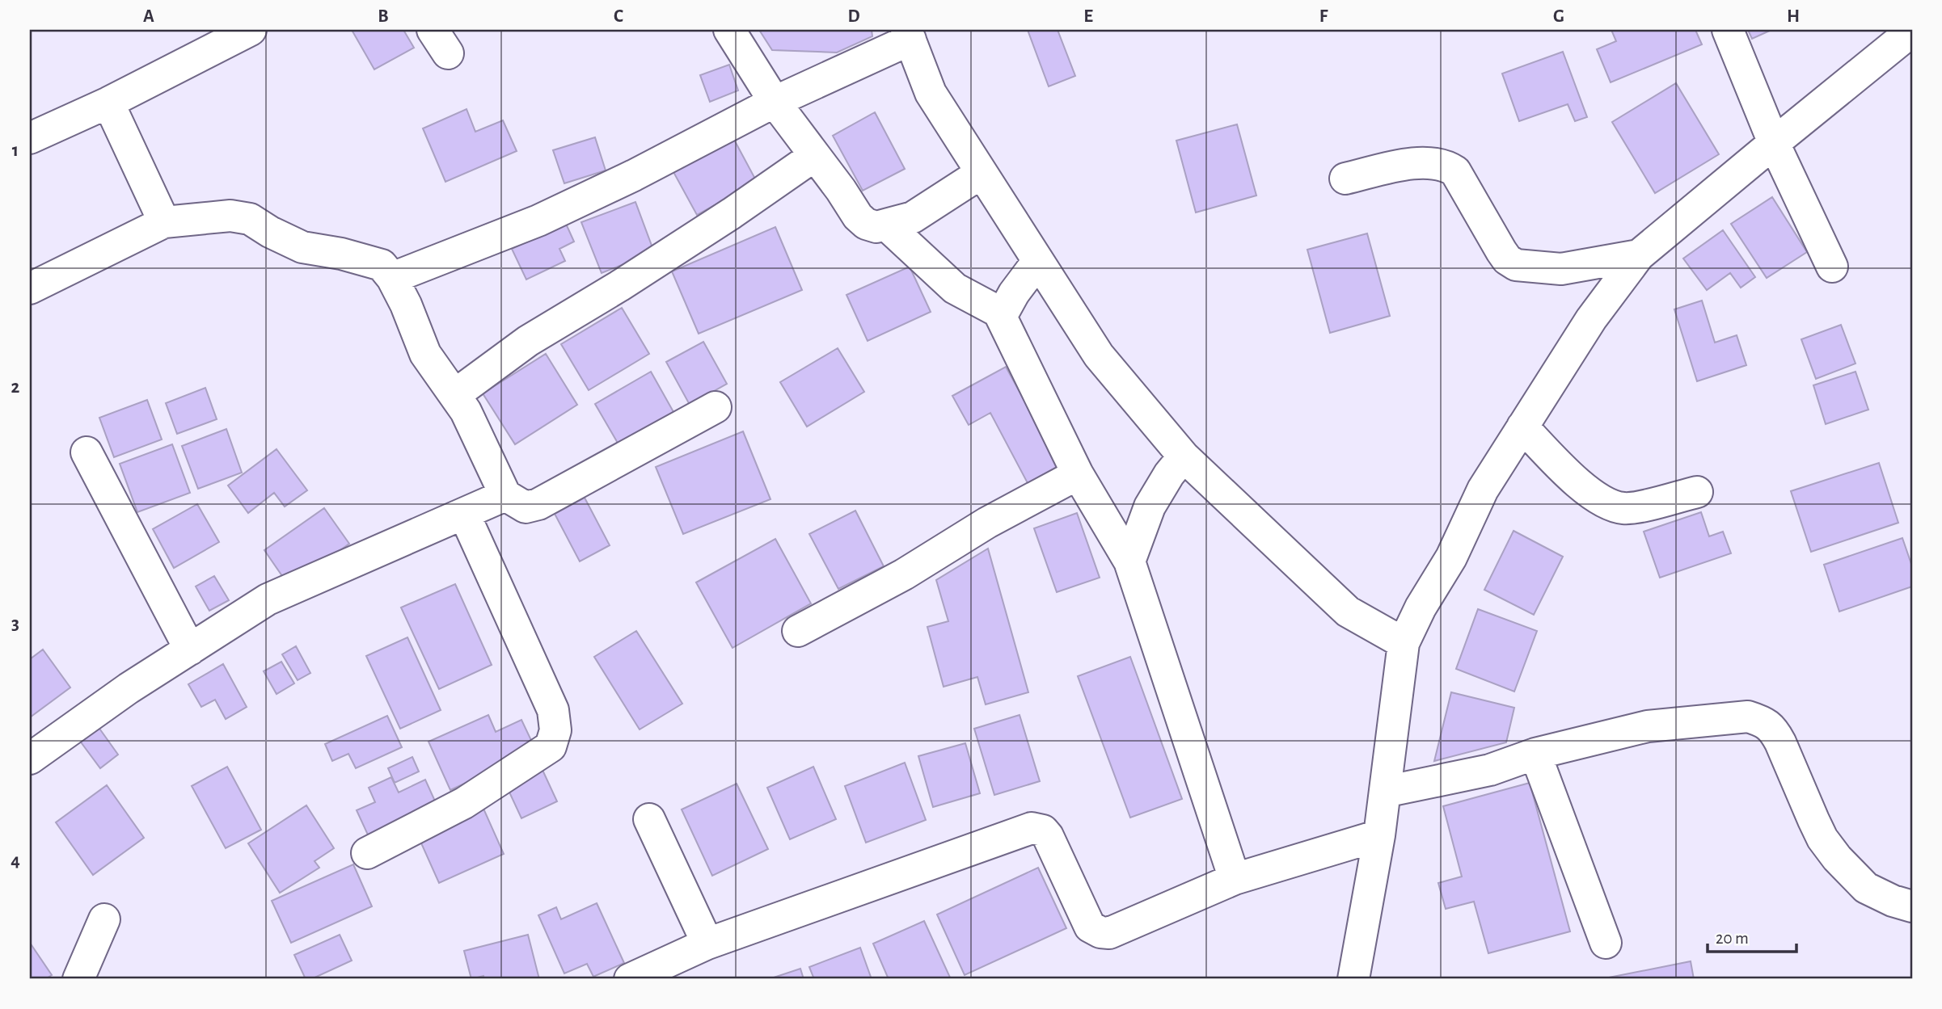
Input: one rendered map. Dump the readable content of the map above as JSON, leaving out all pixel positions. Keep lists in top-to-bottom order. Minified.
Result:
{"scale_bar":"20 m","grid":{"columns":["A","B","C","D","E","F","G","H"],"rows":["1","2","3","4"]}}
